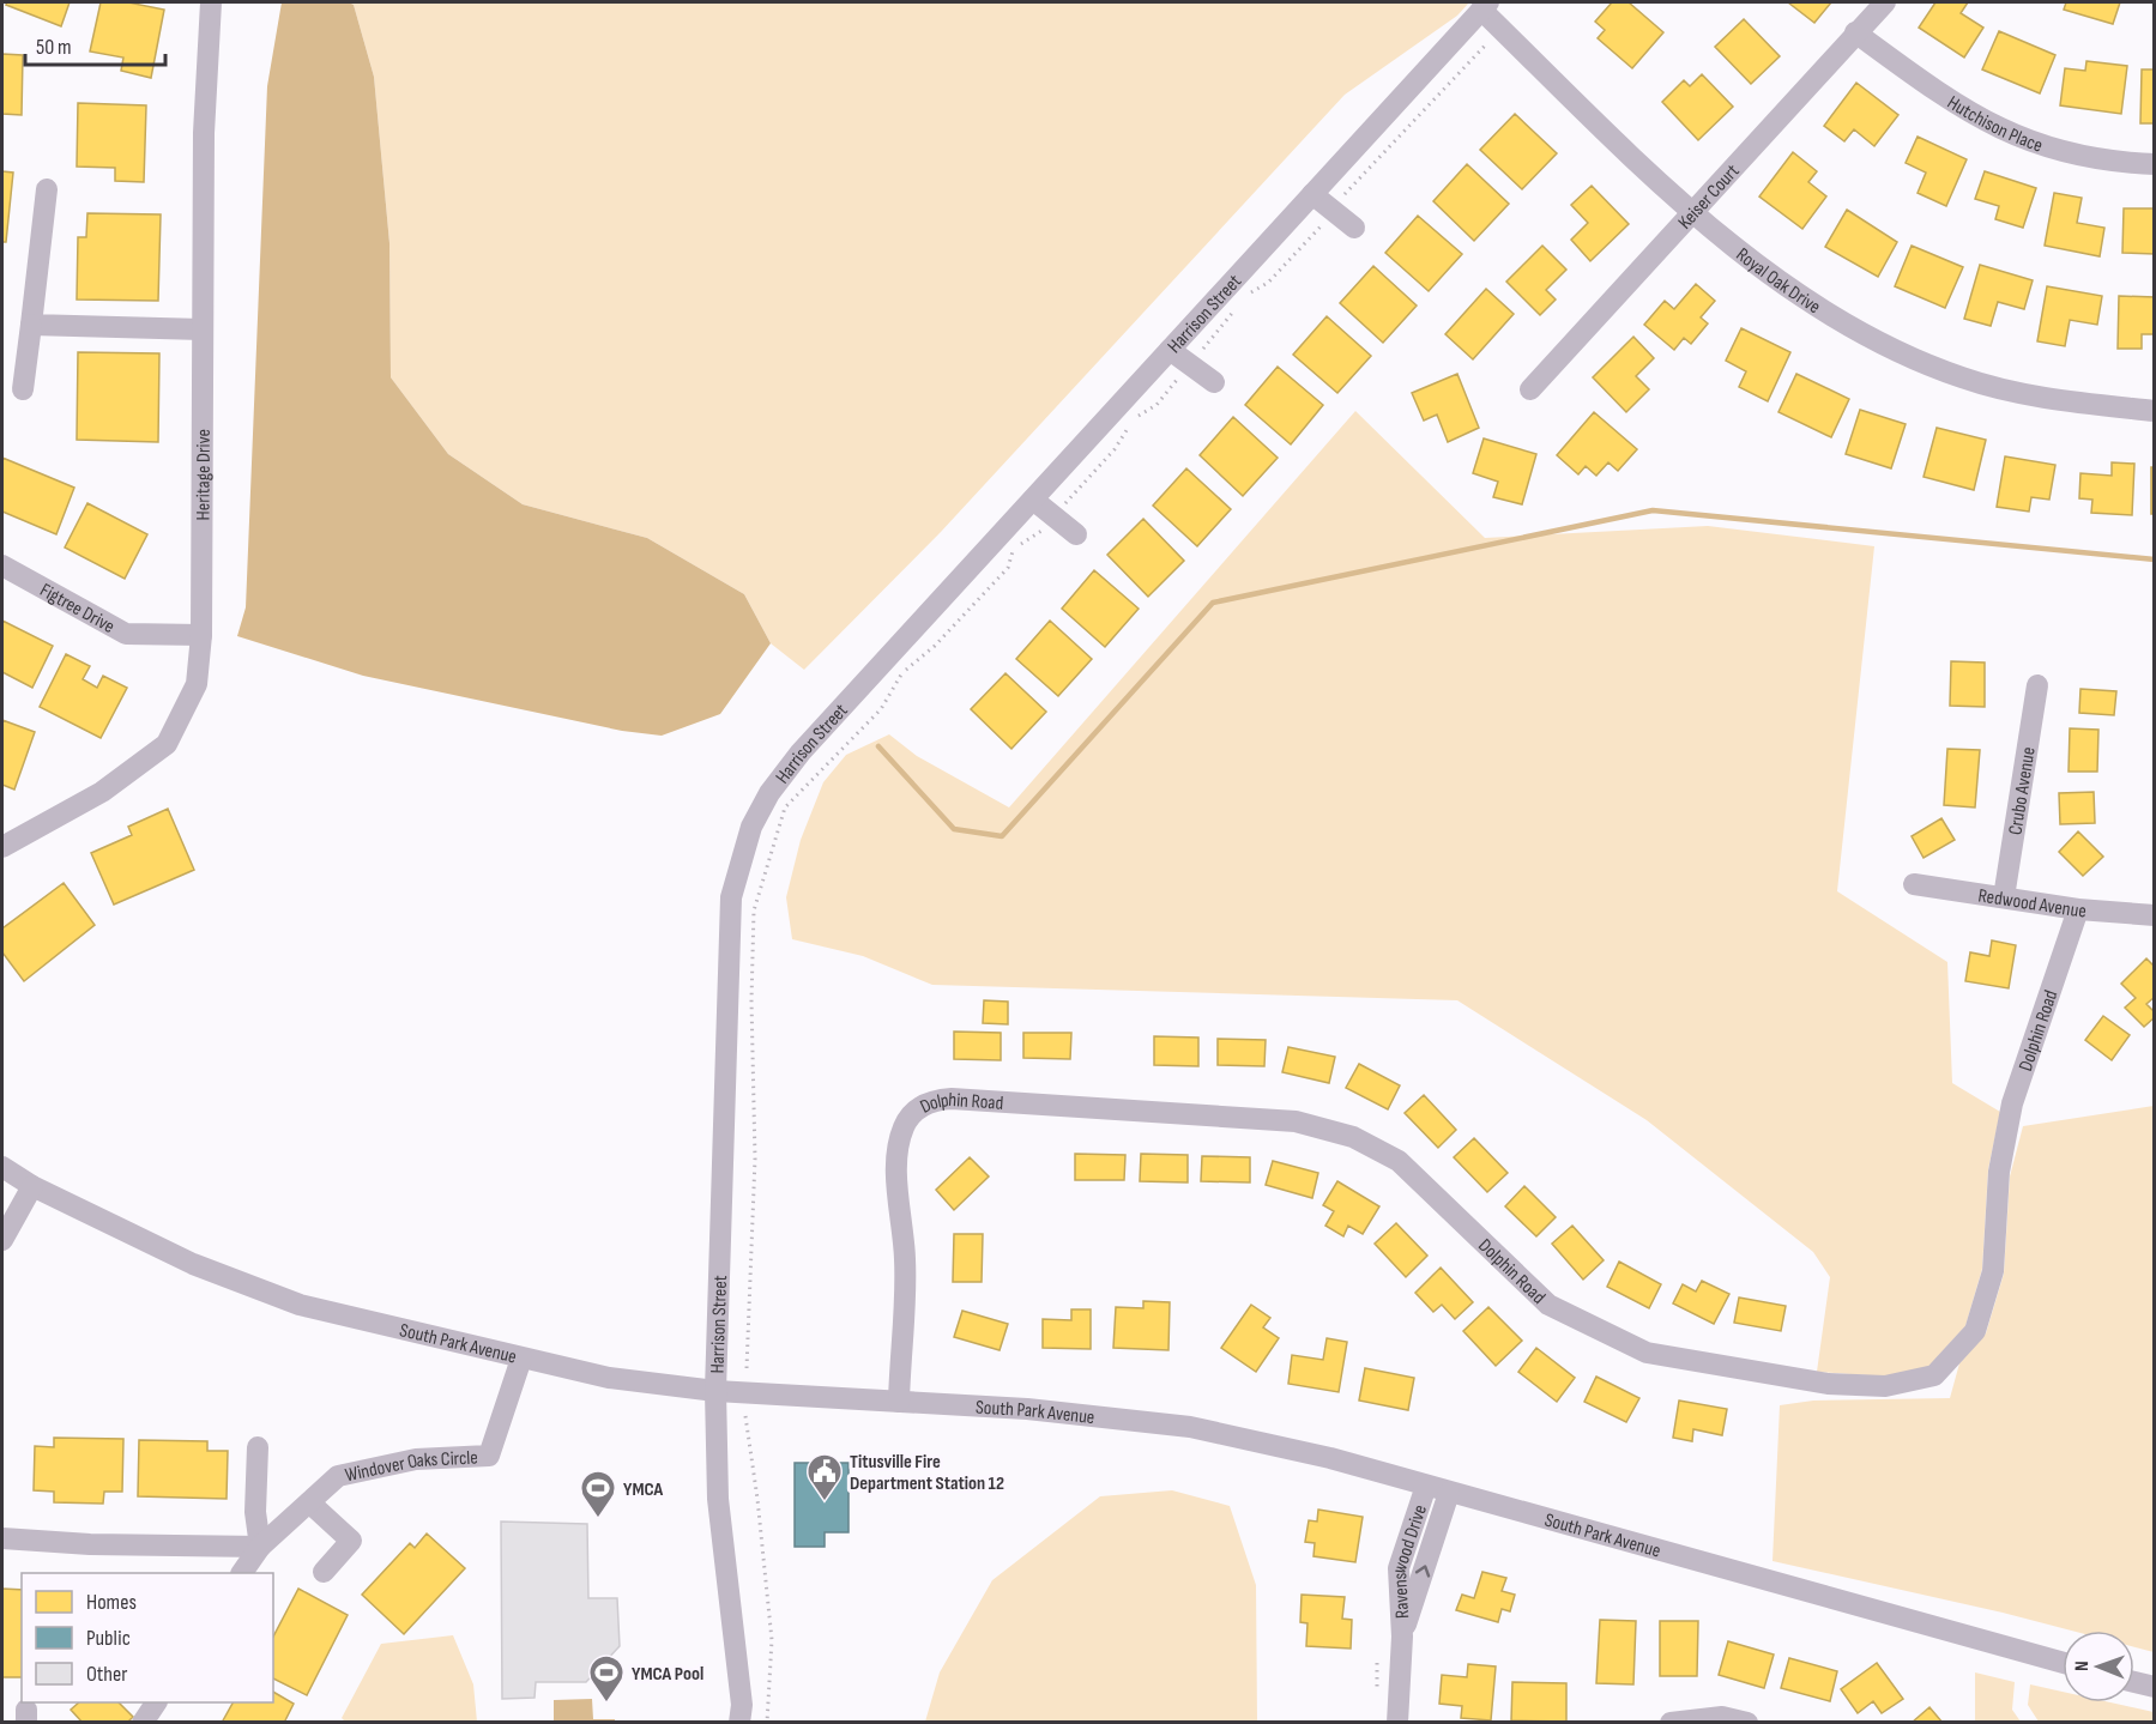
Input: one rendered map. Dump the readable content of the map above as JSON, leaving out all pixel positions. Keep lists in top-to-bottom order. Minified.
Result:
{"streets":{"street":["Hutchison Place","Keiser Court","Royal Oak Drive","Harrison Street","Heritage Drive","Figtree Drive","Crubo Avenue","Redwood Avenue","Dolphin Road","South Park Avenue","Windover Oaks Circle","Ravenswood Drive"]},"crossings":[["Hutchison Place","Keiser Court"],["Keiser Court","Royal Oak Drive"],["Royal Oak Drive","Harrison Street"],["Harrison Street","South Park Avenue"],["Heritage Drive","Figtree Drive"],["Crubo Avenue","Redwood Avenue"],["Redwood Avenue","Dolphin Road"],["Dolphin Road","South Park Avenue"],["South Park Avenue","Windover Oaks Circle"],["South Park Avenue","Ravenswood Drive"]],"places":{"public building":["Titusville Fire Department Station 12"],"sports":["YMCA","YMCA Pool"]},"legend":["Homes","Public","Other"],"scale_bar":"50 m","north":"left"}
